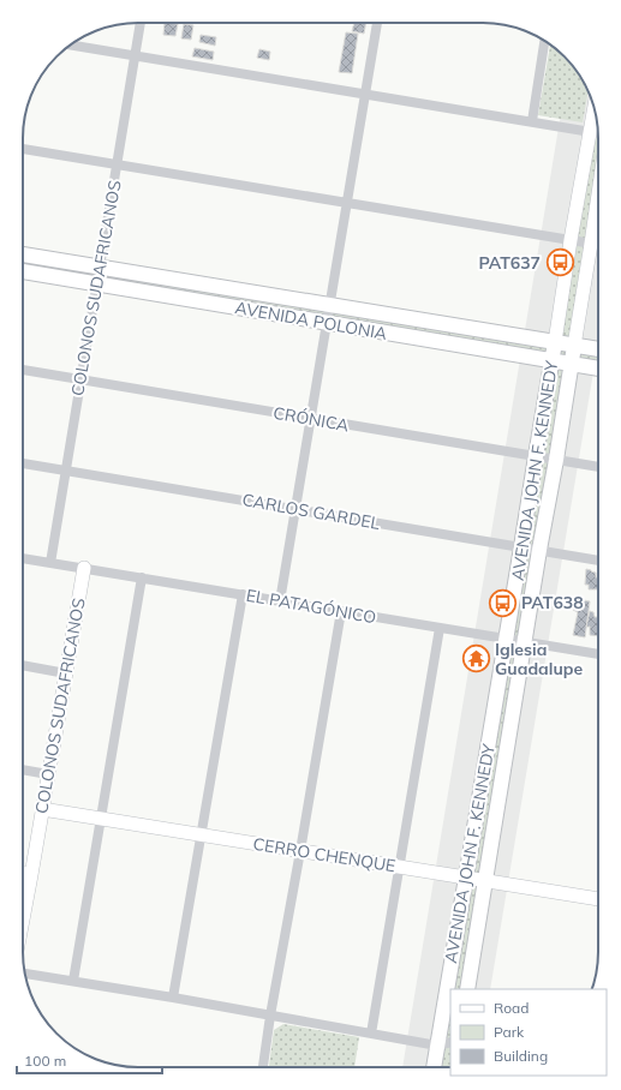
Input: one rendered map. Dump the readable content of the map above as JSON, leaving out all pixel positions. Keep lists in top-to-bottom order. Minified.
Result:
{"streets":{"main road":["AVENIDA POLONIA","AVENIDA JOHN F. KENNEDY"],"street":["COLONOS SUDAFRICANOS","CRÓNICA","CARLOS GARDEL","EL PATAGÓNICO","CERRO CHENQUE"]},"crossings":[["COLONOS SUDAFRICANOS","AVENIDA POLONIA"],["COLONOS SUDAFRICANOS","CRÓNICA"],["COLONOS SUDAFRICANOS","CARLOS GARDEL"],["COLONOS SUDAFRICANOS","EL PATAGÓNICO"],["COLONOS SUDAFRICANOS","CERRO CHENQUE"],["AVENIDA POLONIA","AVENIDA JOHN F. KENNEDY"],["CRÓNICA","AVENIDA JOHN F. KENNEDY"],["AVENIDA JOHN F. KENNEDY","CARLOS GARDEL"],["AVENIDA JOHN F. KENNEDY","EL PATAGÓNICO"],["AVENIDA JOHN F. KENNEDY","CERRO CHENQUE"]],"places":{"bus stop":["PAT637","PAT638"],"temple":["Iglesia Guadalupe"]},"legend":["Road","Park","Building"],"scale_bar":"100 m"}
